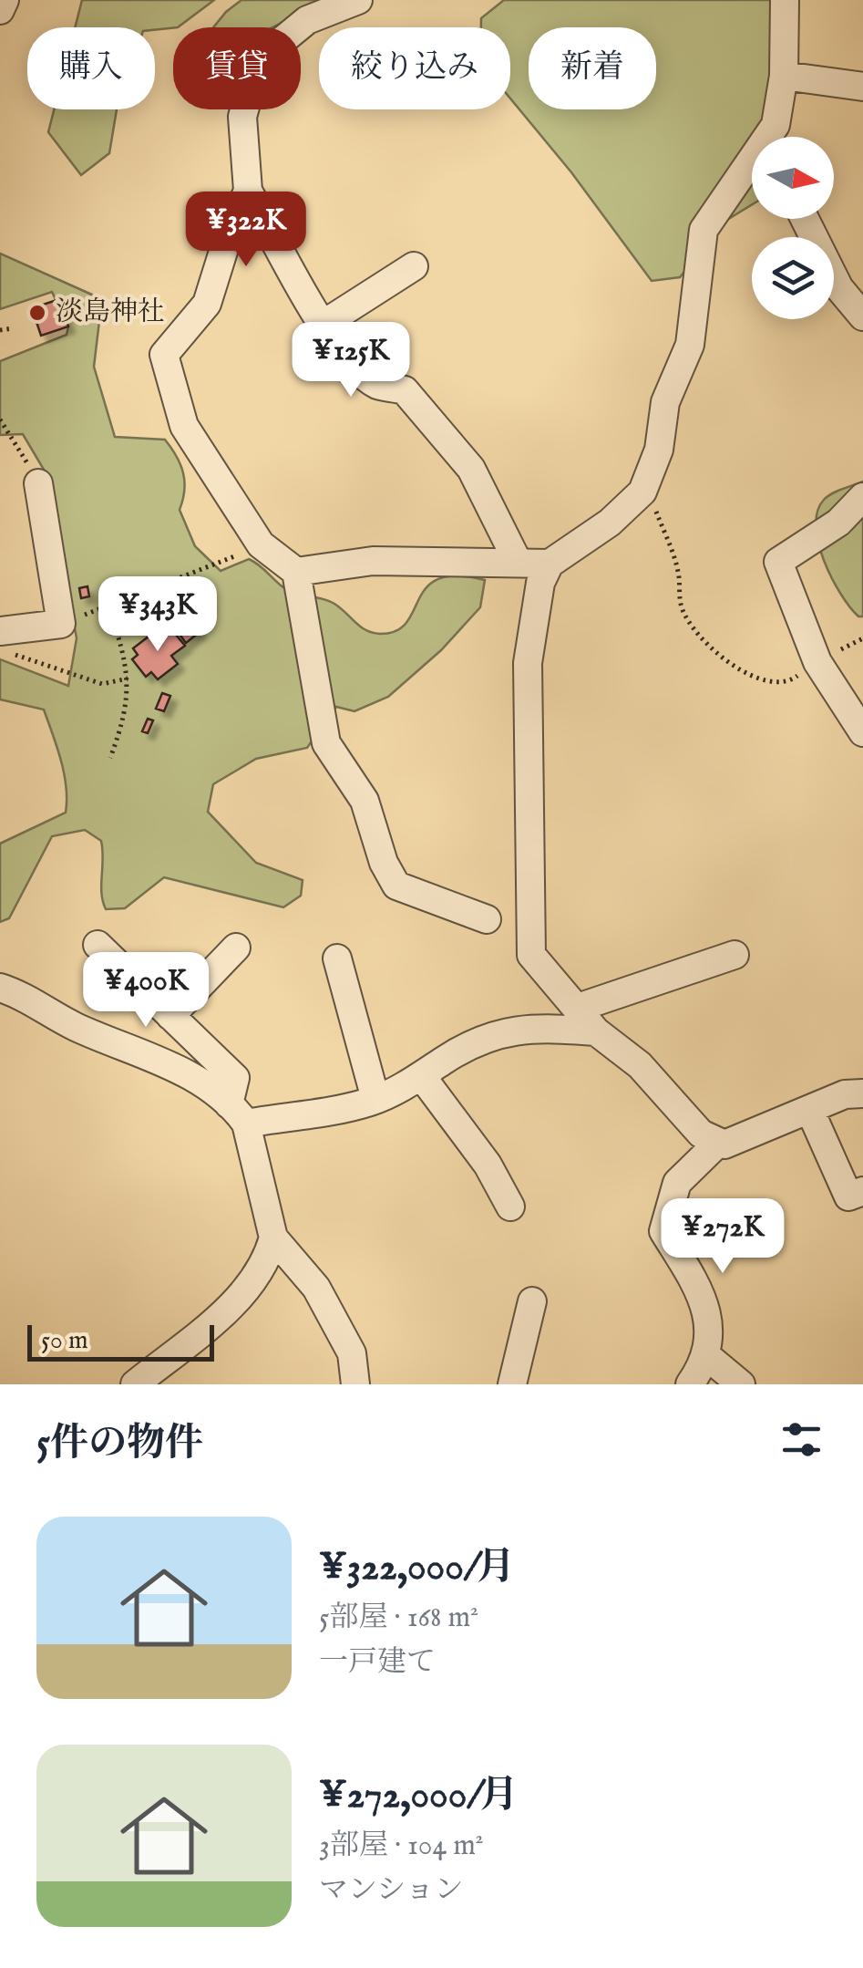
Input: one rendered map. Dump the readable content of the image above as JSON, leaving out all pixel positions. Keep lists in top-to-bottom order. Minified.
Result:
{"places":["淡島神社"],"scale_bar":"50 m","north":"right","page":{"chip":["購入","賃貸","絞り込み","新着"],"price":["¥322K","¥125K","¥343K","¥400K","¥272K"],"scale":"50 m","heading":"5件の物件","list":[{"name":"¥322,000/月","note":"5部屋 · 168 m² · 一戸建て"},{"name":"¥272,000/月","note":"3部屋 · 104 m² · マンション"}]}}
